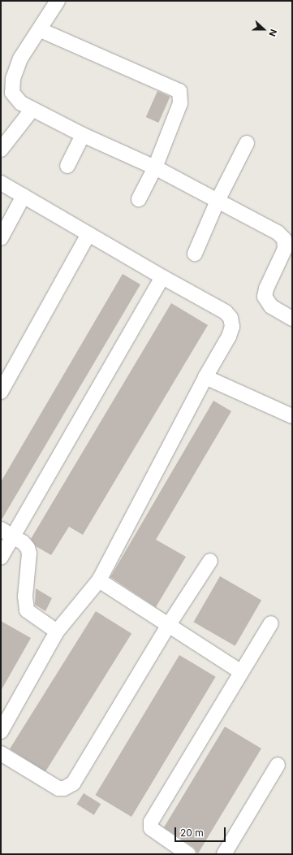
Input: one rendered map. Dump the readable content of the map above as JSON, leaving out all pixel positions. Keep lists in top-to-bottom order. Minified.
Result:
{"scale_bar":"20 m","north":"right"}
